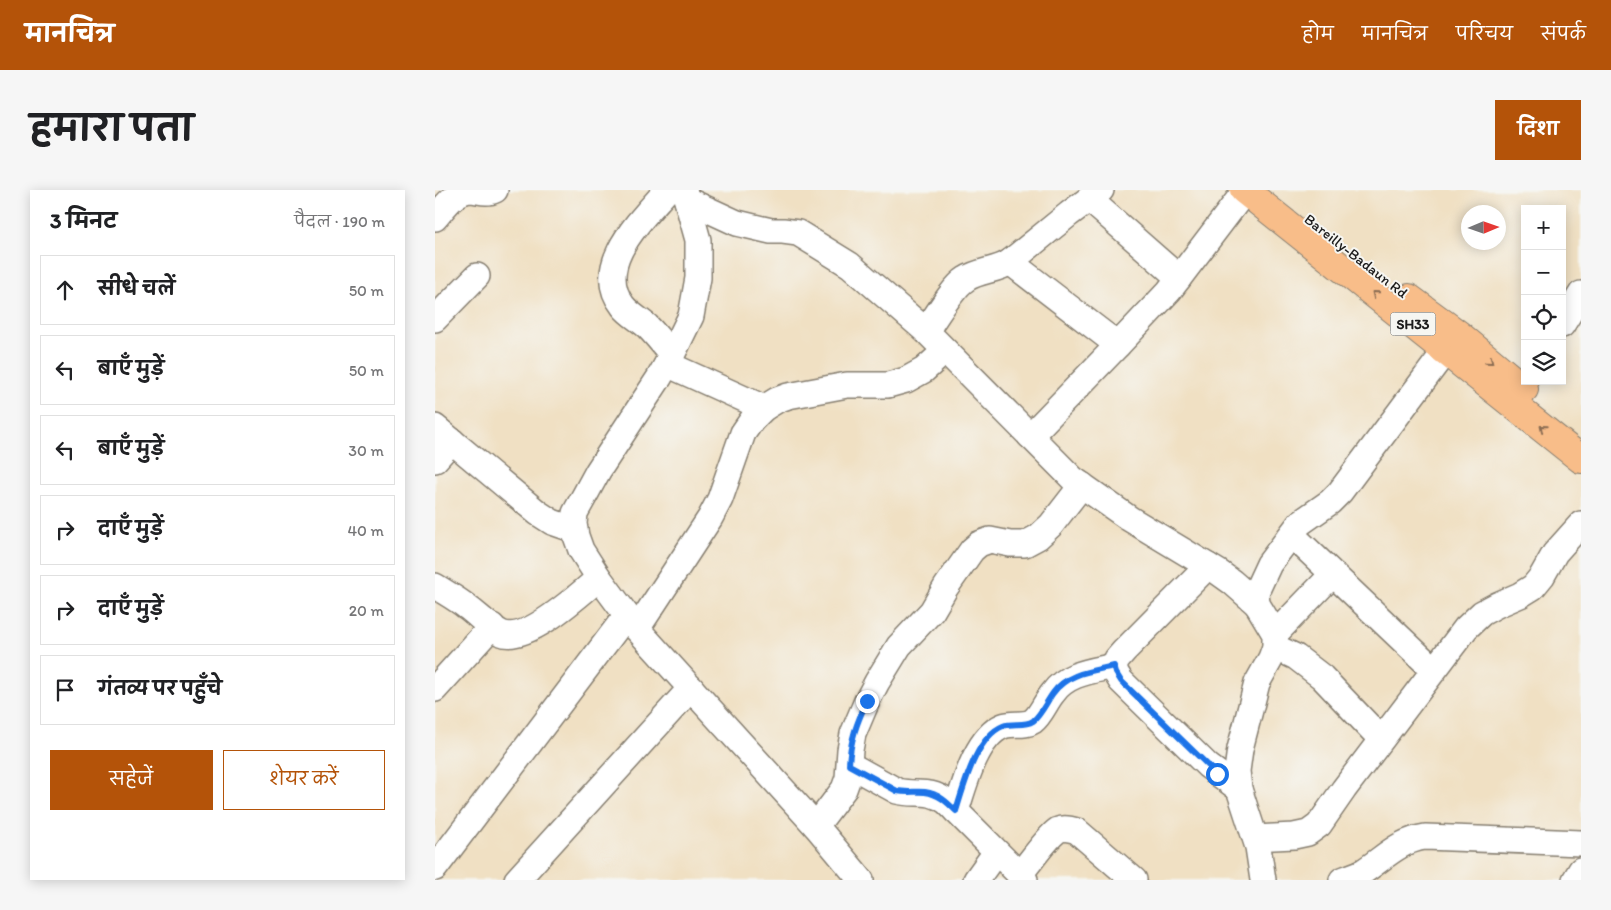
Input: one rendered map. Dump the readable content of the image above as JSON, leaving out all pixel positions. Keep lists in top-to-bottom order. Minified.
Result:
{"streets":{"main road":["Bareilly-Badaun Rd","SH33"]},"crossings":[["Bareilly-Badaun Rd","SH33"]],"north":"right","page":{"header":"मानचित्र","nav":["होम","मानचित्र","परिचय","संपर्क"],"title":"हमारा पता","buttons":["दिशा",["सहेजें","शेयर करें"]],"heading":["3 मिनट","पैदल · 190 m"],"map_buttons":["+","−"],"list":[["सीधे चलें","50 m"],["बाएँ मुड़ें","50 m"],["बाएँ मुड़ें","30 m"],["दाएँ मुड़ें","40 m"],["दाएँ मुड़ें","20 m"],"गंतव्य पर पहुँचे"]}}
